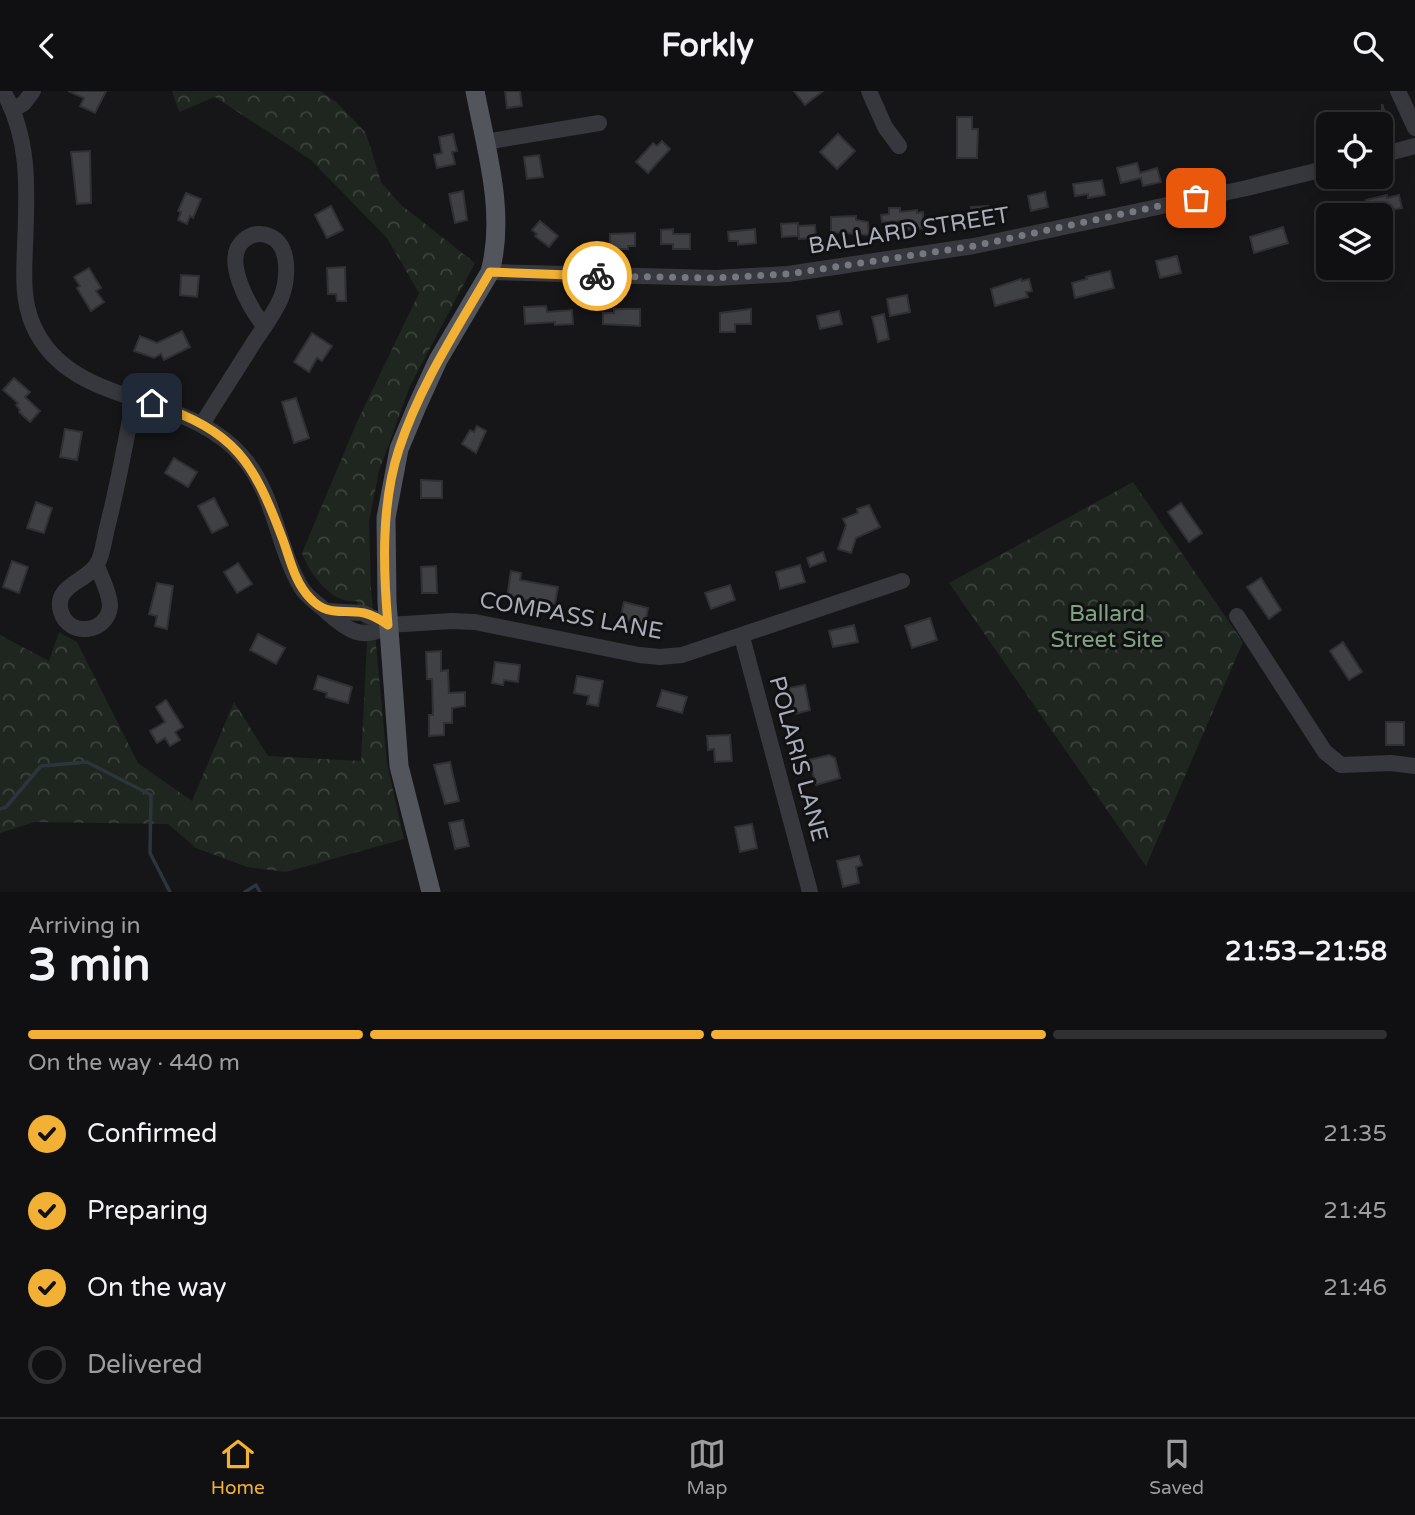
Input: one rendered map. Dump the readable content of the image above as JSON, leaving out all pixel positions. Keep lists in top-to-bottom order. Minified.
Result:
{"streets":{"street":["BALLARD STREET","COMPASS LANE","POLARIS LANE"]},"crossings":[["COMPASS LANE","POLARIS LANE"]],"parks":["Ballard Street Site"],"page":{"header":"Forkly","heading":["3 min","Arriving in","21:53–21:58"],"bar":"On the way · 440 m","list":[["Confirmed","21:35"],["Preparing","21:45"],["On the way","21:46"],"Delivered"],"tabs":["Home","Map","Saved"]}}
